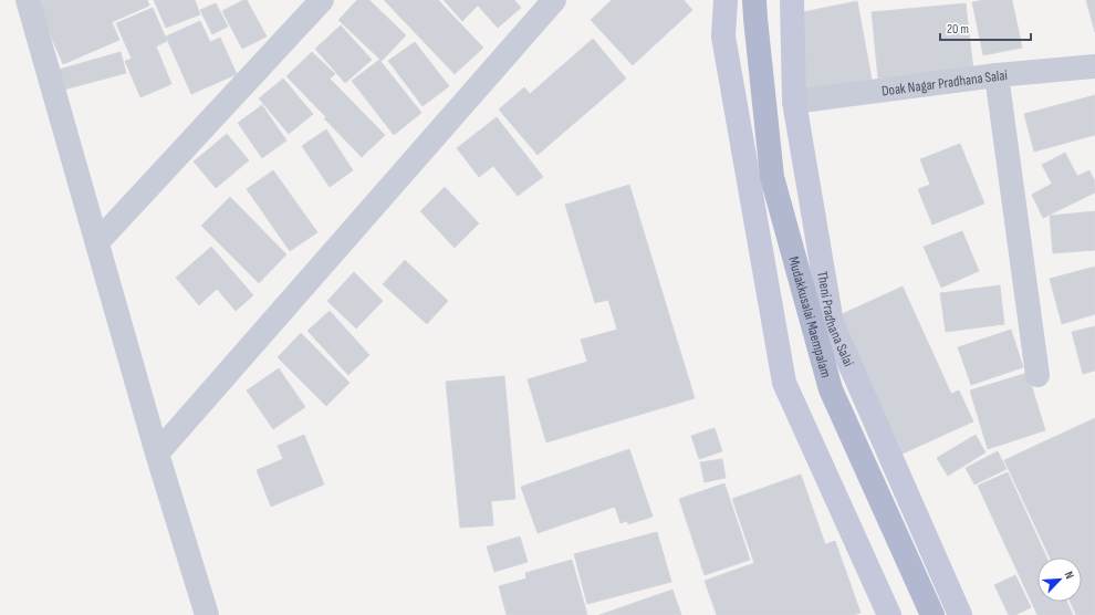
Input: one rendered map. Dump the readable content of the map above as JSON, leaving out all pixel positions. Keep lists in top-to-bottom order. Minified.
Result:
{"streets":{"main road":["Mudakkusalai Maempalam","Theni Pradhana Salai"],"street":["Doak Nagar Pradhana Salai"]},"crossings":[["Doak Nagar Pradhana Salai","Theni Pradhana Salai"]],"scale_bar":"20 m","north":"top right"}
